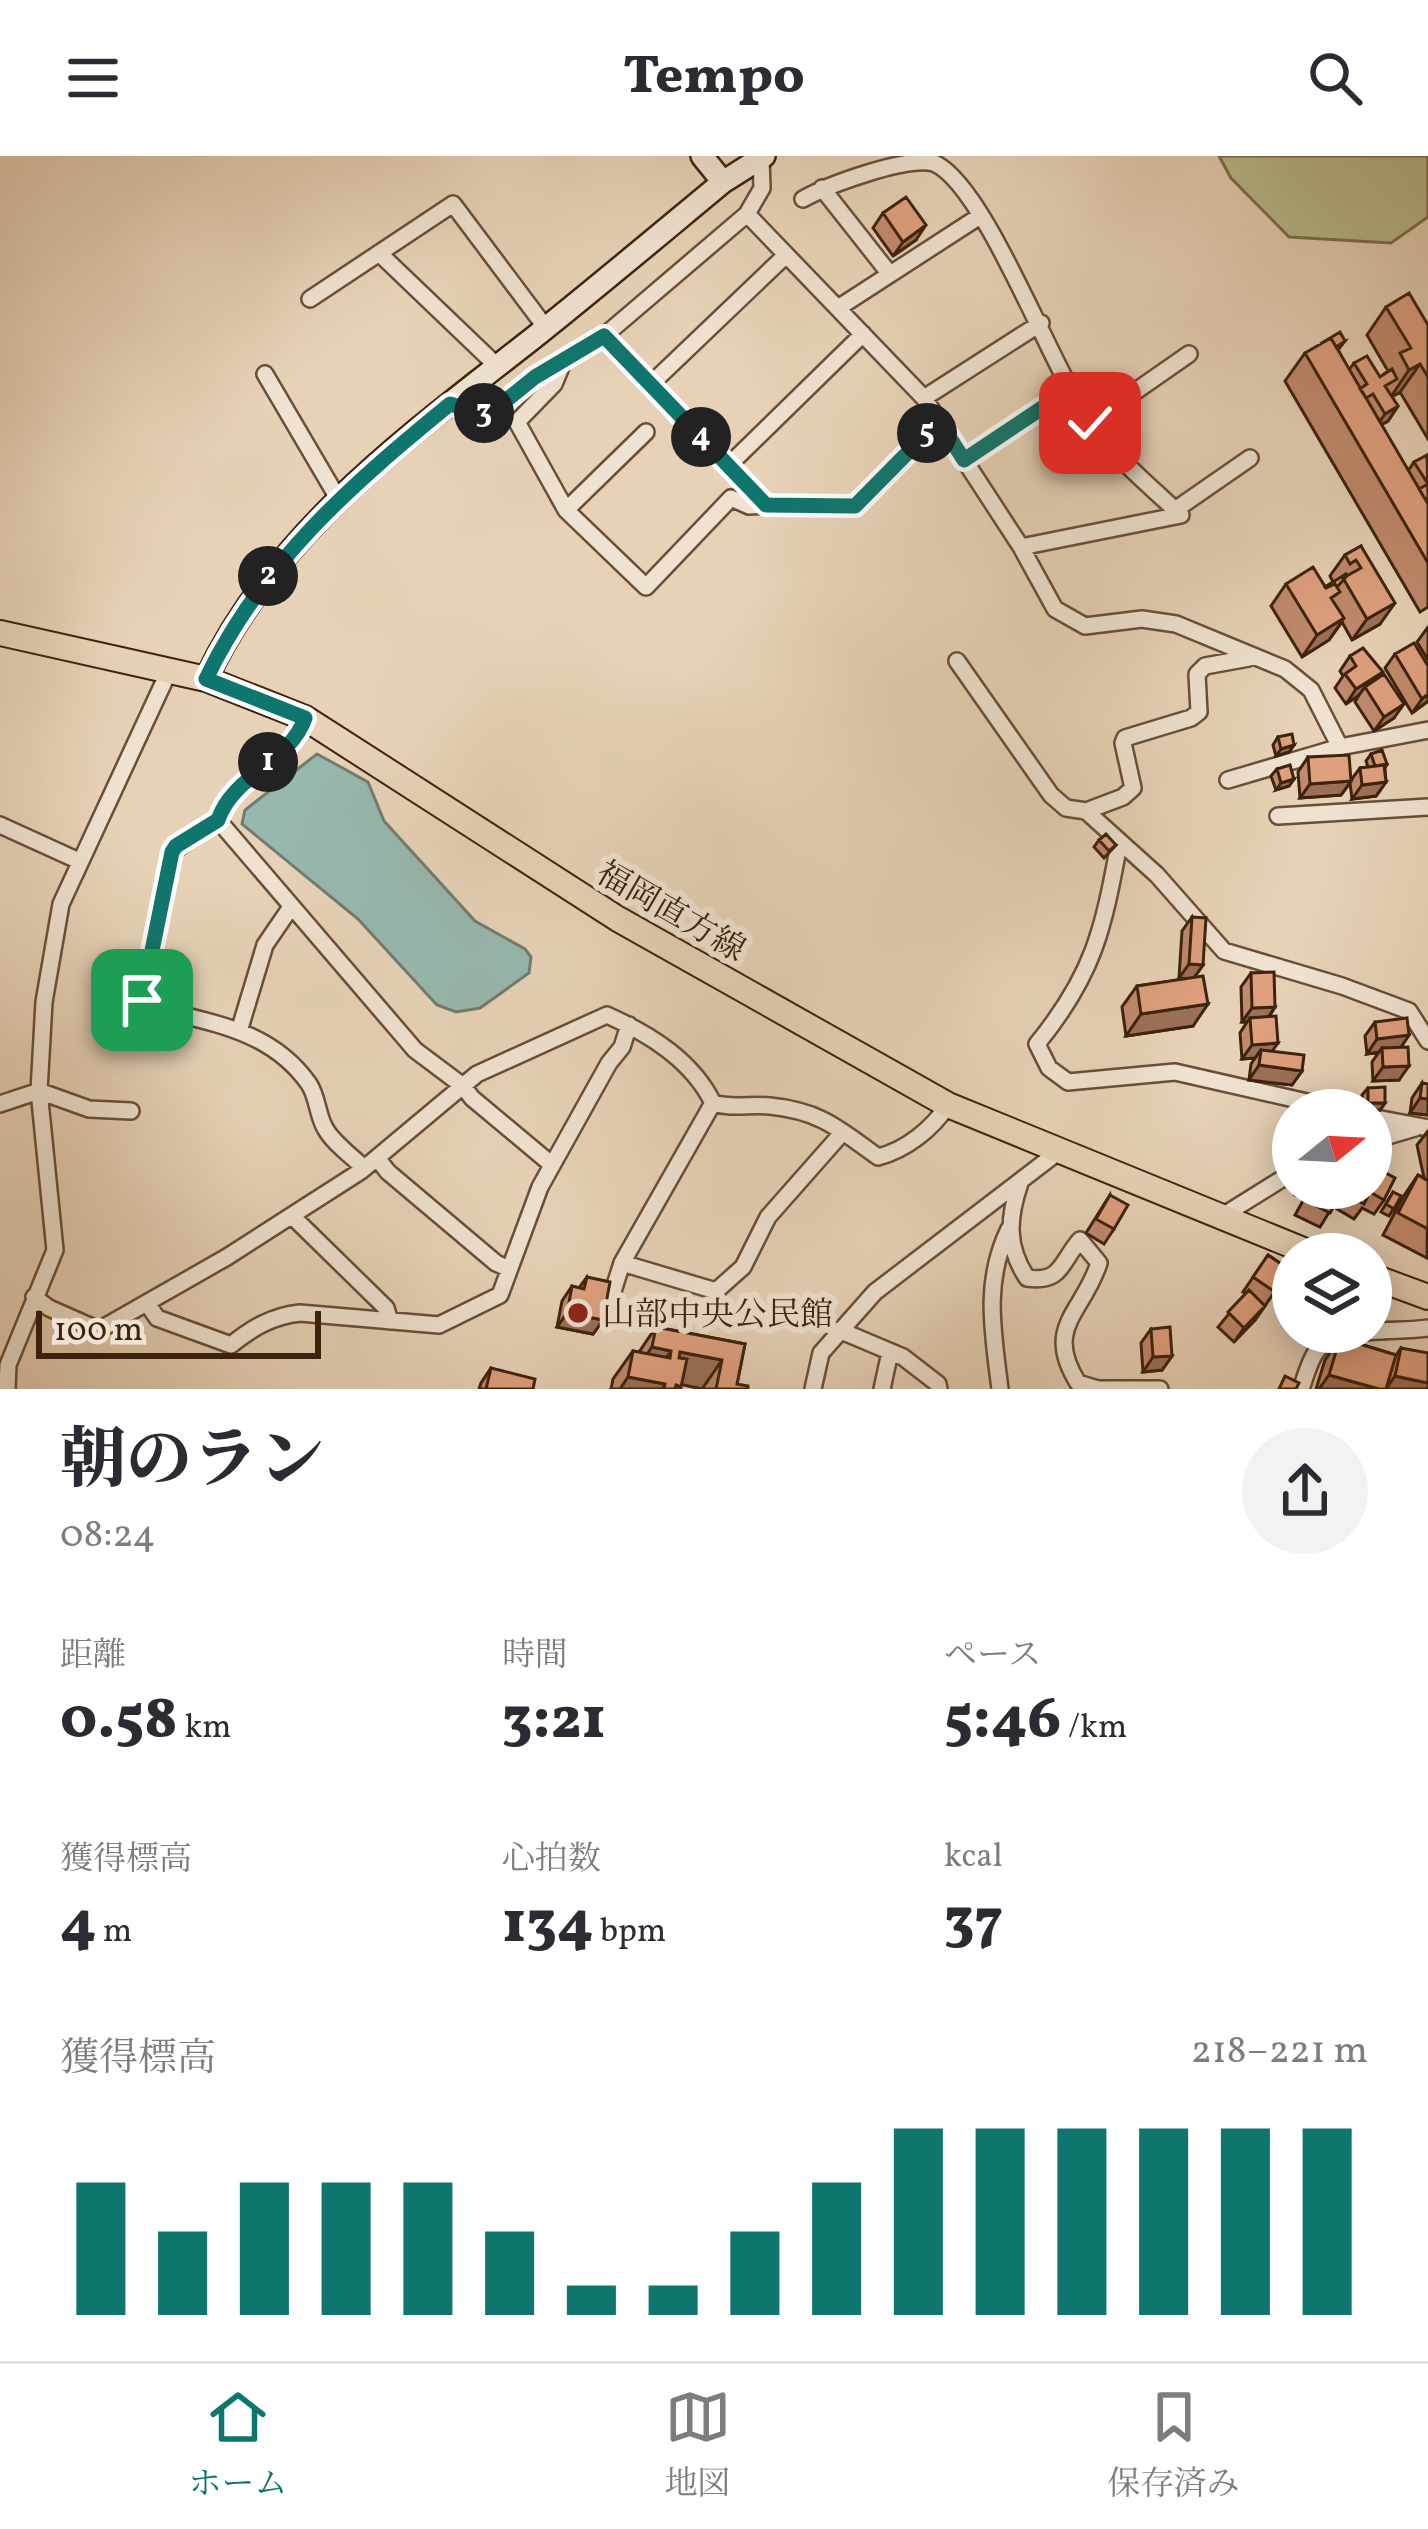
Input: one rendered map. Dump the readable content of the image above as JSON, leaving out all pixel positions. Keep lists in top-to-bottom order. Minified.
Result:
{"streets":{"main road":["福岡直方線"]},"places":["山部中央公民館"],"scale_bar":"100 m","north":"right","page":{"header":"Tempo","pins":["3","5","4","2","1"],"scale":"100 m","heading":["朝のラン","08:24"],"stats":[["距離","0.58 km"],["時間","3:21"],["ペース","5:46 /km"],["獲得標高","4 m"],["心拍数","134 bpm"],["kcal","37"]],"chart":["獲得標高","218–221 m"],"tabs":["ホーム","地図","保存済み"]}}
